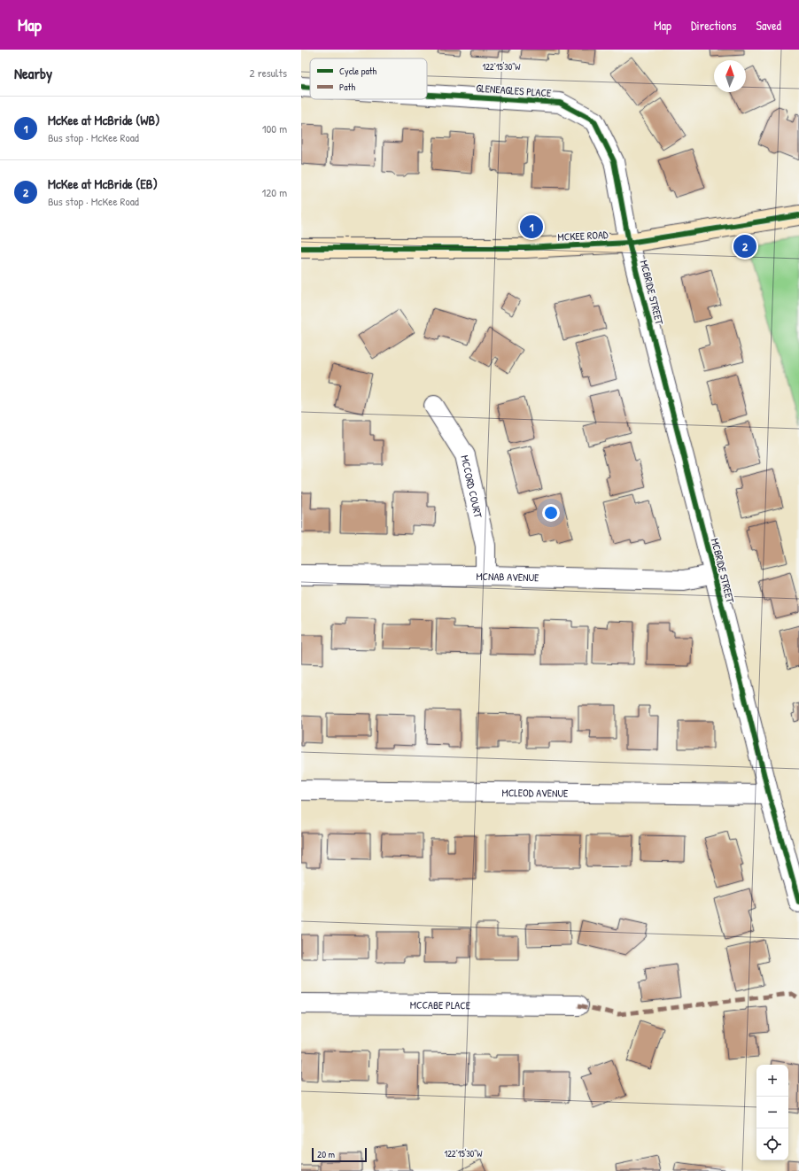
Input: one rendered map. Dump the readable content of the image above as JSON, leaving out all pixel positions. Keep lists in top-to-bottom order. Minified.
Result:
{"streets":{"street":["GLENEAGLES PLACE","MCKEE ROAD","MCBRIDE STREET","MCCORD COURT","MCNAB AVENUE","MCLEOD AVENUE","MCCABE PLACE"]},"crossings":[["GLENEAGLES PLACE","MCKEE ROAD"],["GLENEAGLES PLACE","MCBRIDE STREET"],["MCKEE ROAD","MCBRIDE STREET"],["MCBRIDE STREET","MCNAB AVENUE"],["MCBRIDE STREET","MCLEOD AVENUE"],["MCCORD COURT","MCNAB AVENUE"]],"legend":["Cycle path","Path"],"scale_bar":"20 m","north":"top","page":{"header":"Map","nav":["Map","Directions","Saved"],"heading":["Nearby","2 results"],"list":[{"mark":"1","name":"McKee at McBride (WB)","note":"Bus stop · McKee Road","value":"100 m"},{"mark":"2","name":"McKee at McBride (EB)","note":"Bus stop · McKee Road","value":"120 m"}],"pins":["1","2"],"map_buttons":["+","−"],"scale":"20 m"},"coordinates":["122°15'30\"W"]}
